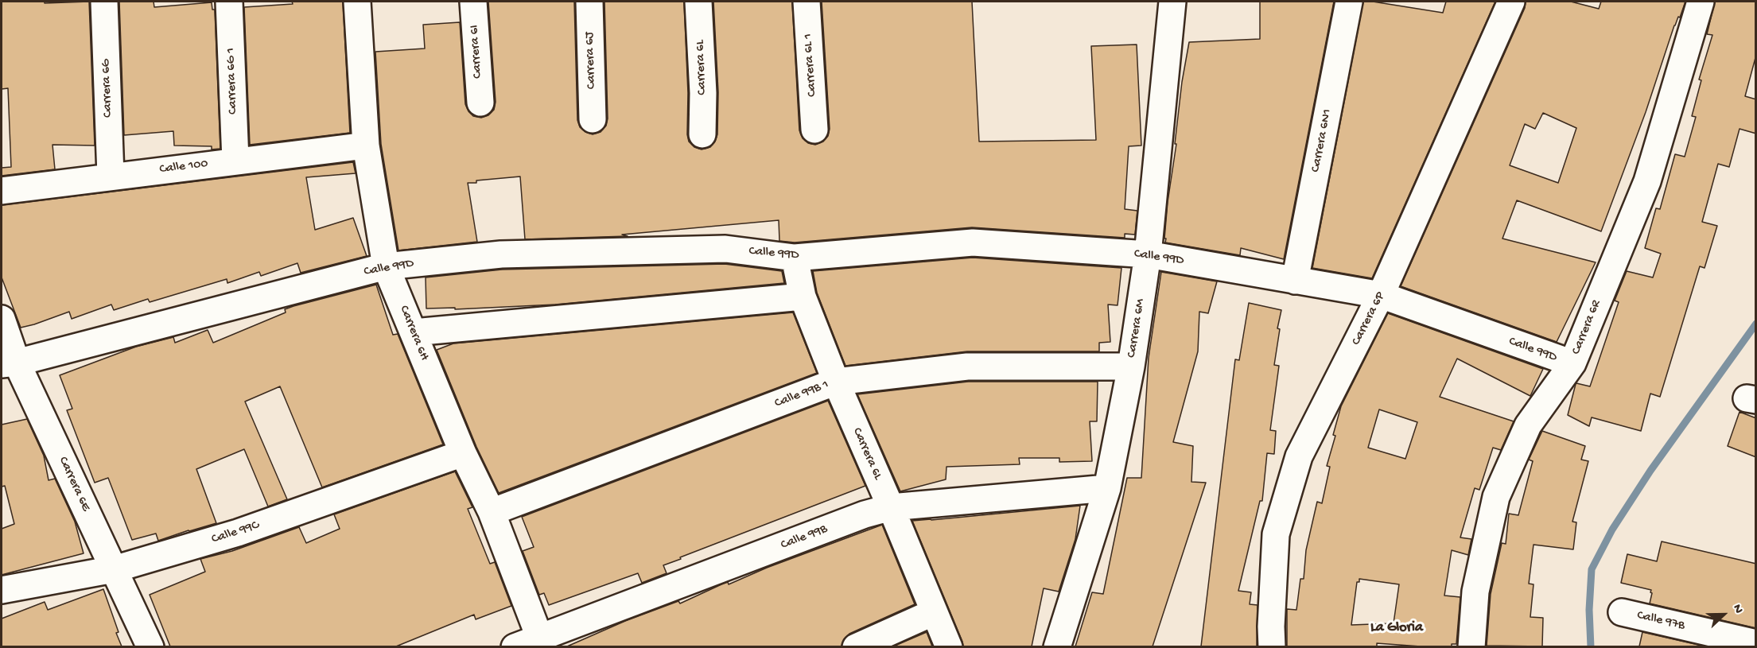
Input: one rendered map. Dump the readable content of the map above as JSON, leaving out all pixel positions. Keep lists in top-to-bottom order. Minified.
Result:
{"streets":{"street":["Carrera 6I","Carrera 6J","Carrera 6L 1","Carrera 6L","Carrera 6G 1","Carrera 6G","Carrera 6N1","Calle 100","Calle 99D","Carrera 6P","Carrera 6R","Carrera 6M","Carrera 6H","Calle 99B 1","Carrera 6E","Calle 99C","Calle 99B","Calle 97B"]},"crossings":[["Carrera 6L","Calle 99D"],["Carrera 6L","Calle 99B 1"],["Carrera 6L","Calle 99B"],["Carrera 6G 1","Calle 100"],["Carrera 6G","Calle 100"],["Carrera 6N1","Calle 99D"],["Calle 100","Carrera 6H"],["Calle 99D","Carrera 6P"],["Calle 99D","Carrera 6R"],["Calle 99D","Carrera 6M"],["Calle 99D","Carrera 6H"],["Calle 99D","Carrera 6E"],["Carrera 6M","Calle 99B 1"],["Carrera 6M","Calle 99B"],["Carrera 6H","Calle 99B 1"],["Carrera 6H","Calle 99C"],["Carrera 6H","Calle 99B"],["Carrera 6E","Calle 99C"]],"districts":["La Gloria"],"north":"right"}
